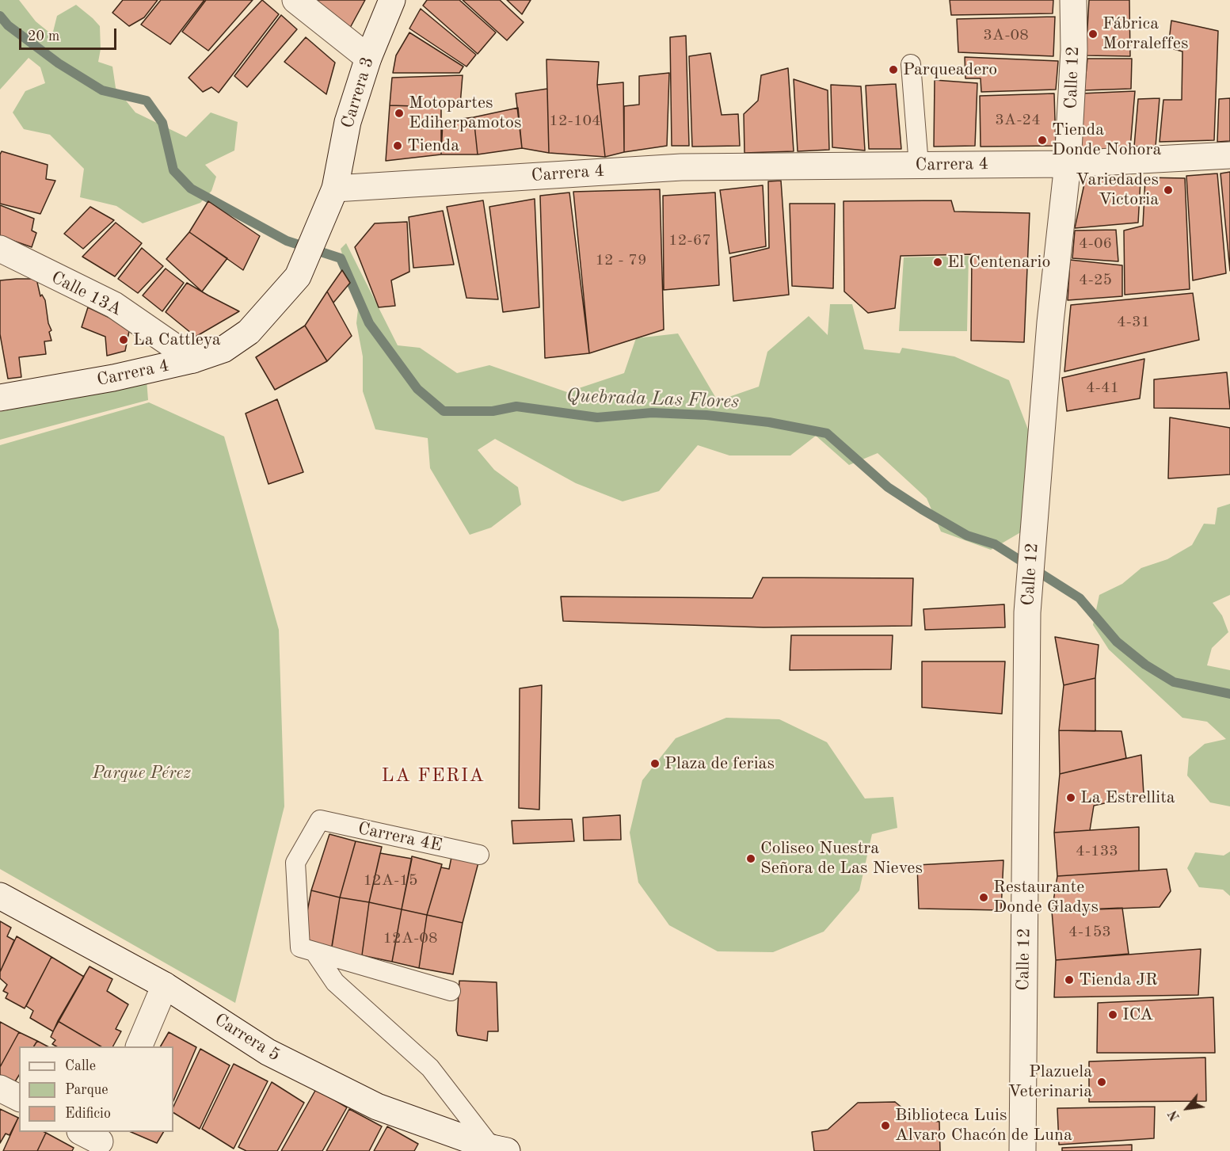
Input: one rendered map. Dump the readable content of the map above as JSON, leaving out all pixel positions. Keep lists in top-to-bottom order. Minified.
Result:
{"streets":{"street":["Calle 12","Carrera 3","Carrera 4","Calle 13A","Carrera 5"],"lane":["Carrera 4E"]},"crossings":[["Calle 12","Carrera 4"],["Carrera 3","Carrera 4"],["Carrera 4","Calle 13A"]],"districts":["LA FERIA"],"water":["Quebrada Las Flores"],"parks":["Parque Pérez"],"places":["Fábrica Morraleffes","Parqueadero","Motopartes Ediherpamotos","Tienda Donde Nohora","Tienda","Variedades Victoria","El Centenario","La Cattleya","Plaza de ferias","La Estrellita","Coliseo Nuestra Señora de Las Nieves","Restaurante Donde Gladys","Tienda JR","ICA","Plazuela Veterinaria","Biblioteca Luis Alvaro Chacón de Luna"],"house_numbers":["3A-08","3A-24","12-104","12-67","4-06","12 - 79","4-25","4-31","4-41","4-133","12A-15","4-153","12A-08"],"legend":["Calle","Parque","Edificio"],"scale_bar":"20 m","north":"bottom left"}
